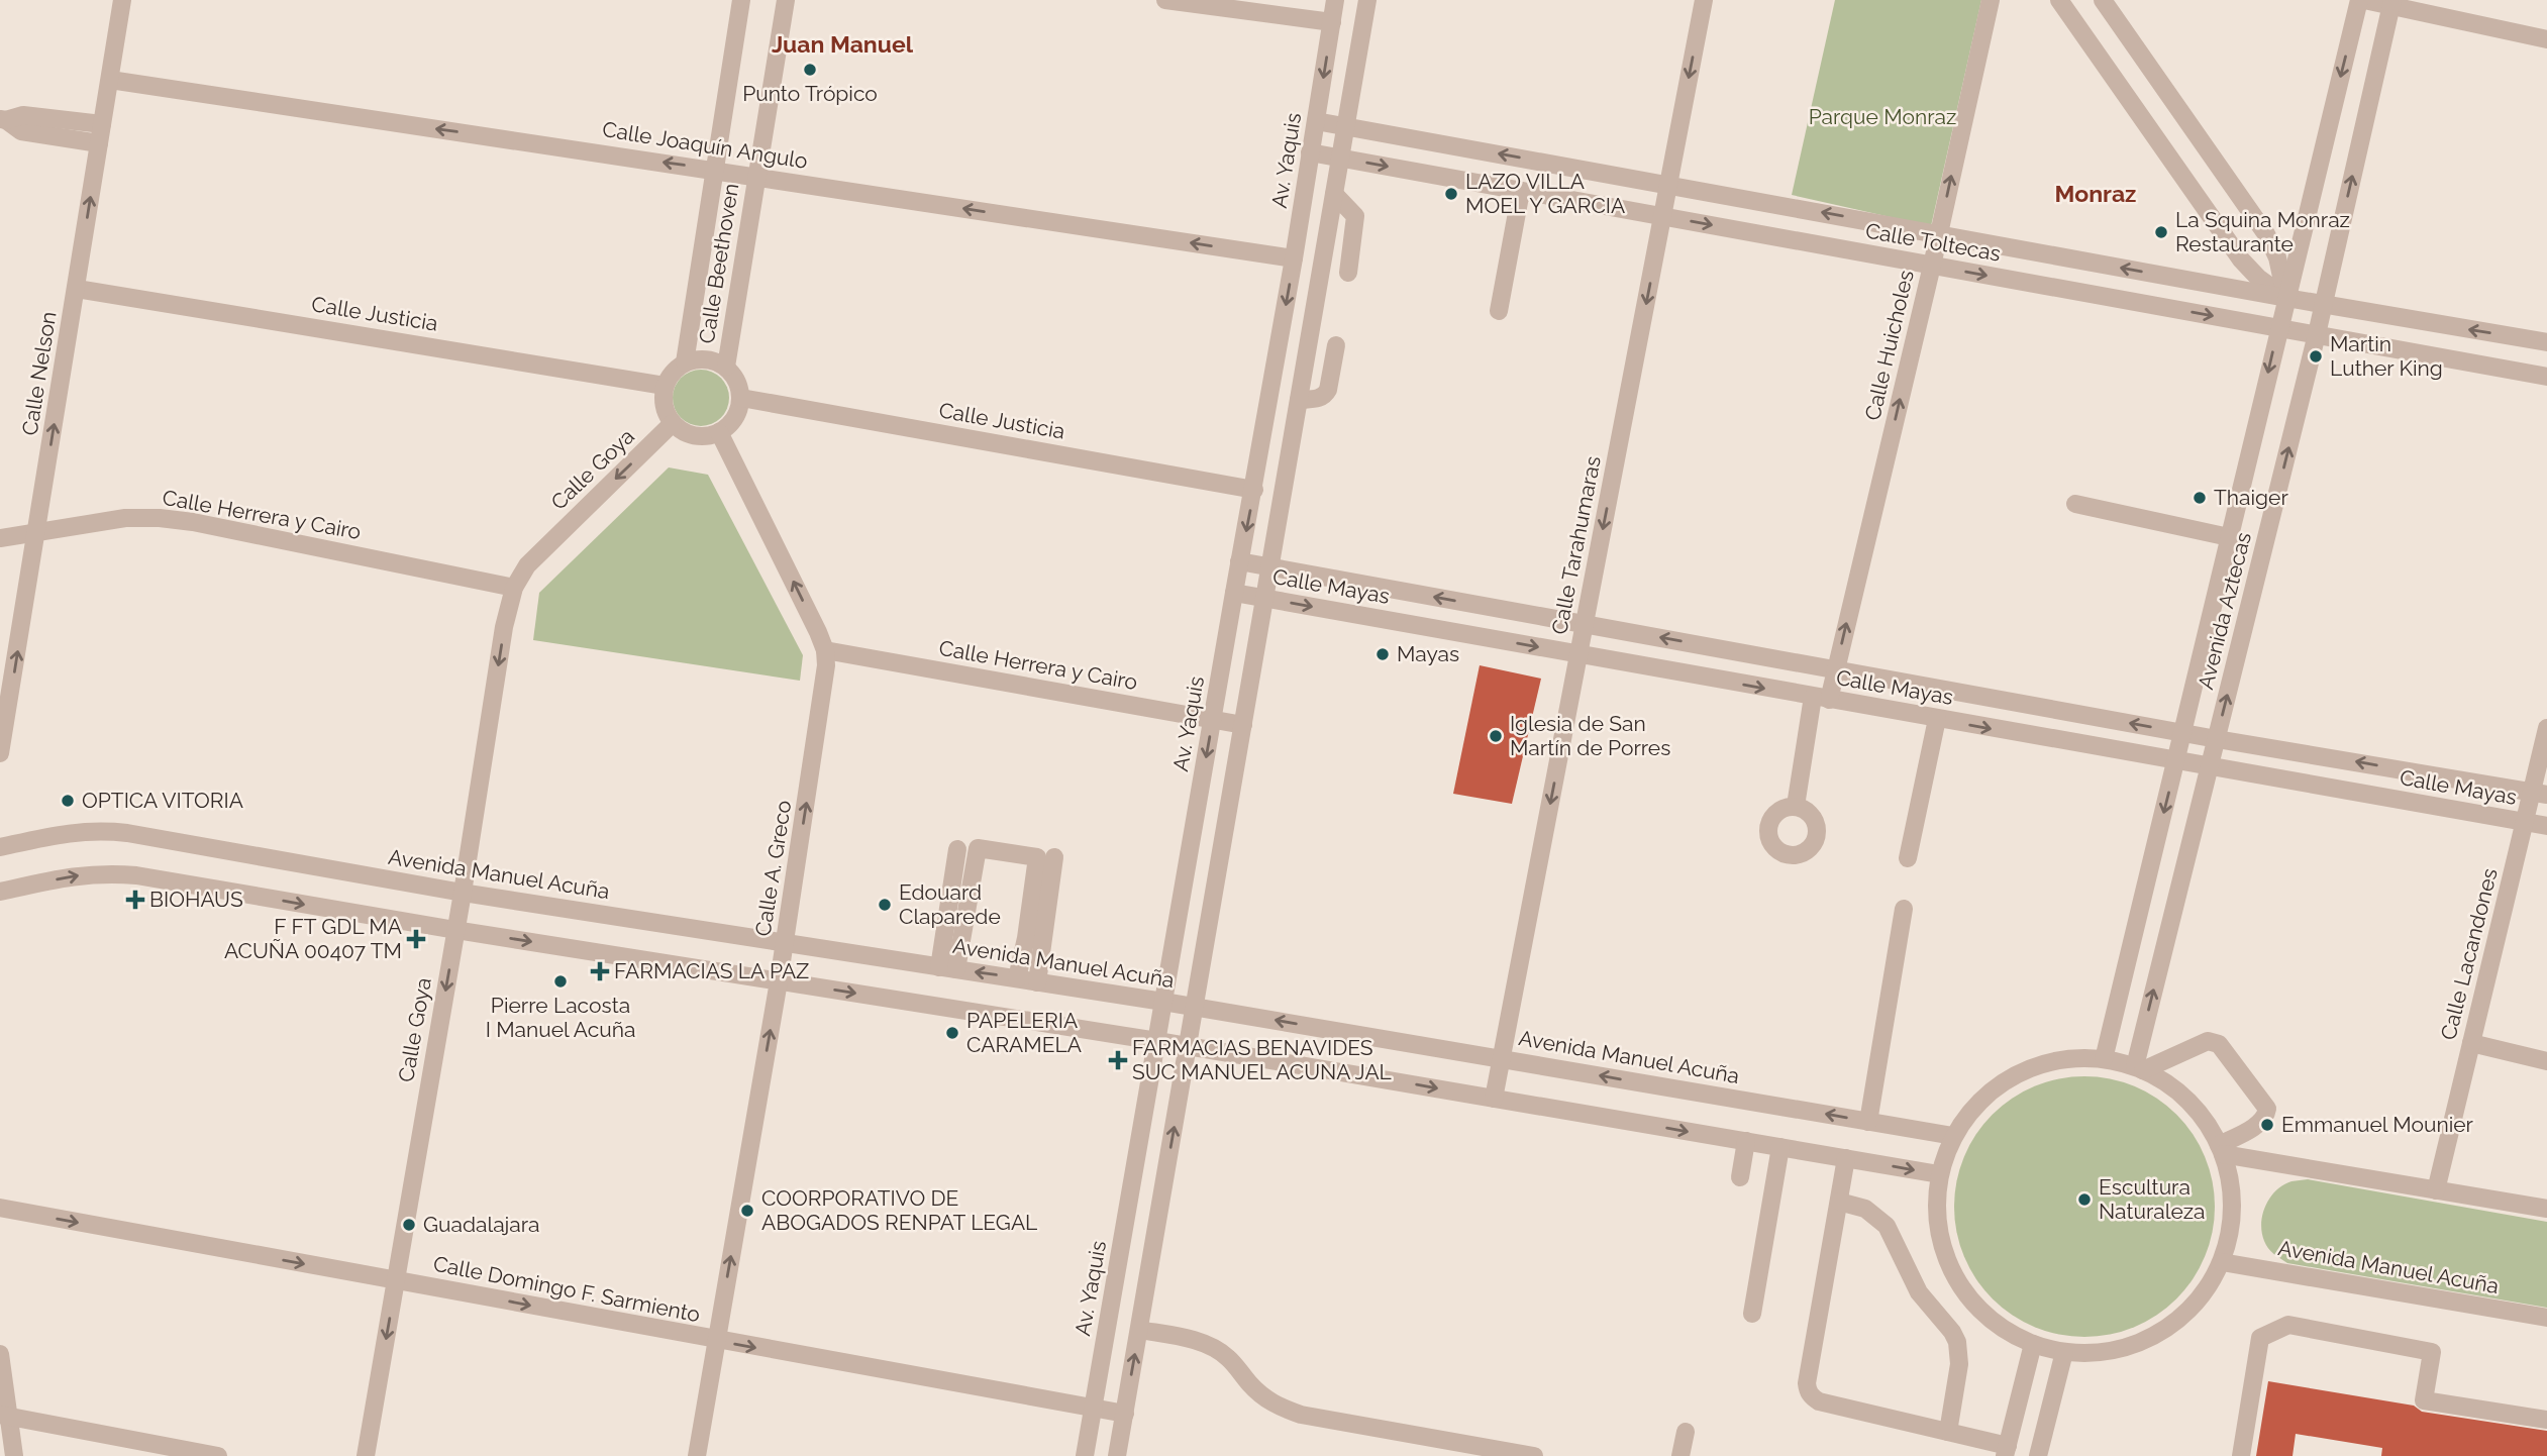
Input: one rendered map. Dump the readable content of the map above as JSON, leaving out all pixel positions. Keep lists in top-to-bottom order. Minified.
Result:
{"streets":{"street":["Calle Joaquín Angulo","Av. Yaquis","Calle Toltecas","Calle Beethoven","Calle Justicia","Calle Huicholes","Calle Nelson","Calle Goya","Calle Herrera y Cairo","Calle Tarahumaras","Calle Mayas","Avenida Aztecas","Calle A. Greco","Avenida Manuel Acuña","Calle Lacandones","Calle Domingo F. Sarmiento"]},"crossings":[["Calle Joaquín Angulo","Av. Yaquis"],["Calle Joaquín Angulo","Calle Beethoven"],["Calle Joaquín Angulo","Calle Nelson"],["Av. Yaquis","Calle Toltecas"],["Av. Yaquis","Calle Justicia"],["Av. Yaquis","Calle Herrera y Cairo"],["Av. Yaquis","Calle Mayas"],["Av. Yaquis","Avenida Manuel Acuña"],["Av. Yaquis","Calle Domingo F. Sarmiento"],["Calle Toltecas","Calle Huicholes"],["Calle Toltecas","Calle Tarahumaras"],["Calle Toltecas","Avenida Aztecas"],["Calle Beethoven","Calle Justicia"],["Calle Beethoven","Calle Goya"],["Calle Beethoven","Calle A. Greco"],["Calle Justicia","Calle Nelson"],["Calle Justicia","Calle Goya"],["Calle Justicia","Calle A. Greco"],["Calle Huicholes","Calle Mayas"],["Calle Nelson","Calle Herrera y Cairo"],["Calle Goya","Calle Herrera y Cairo"],["Calle Goya","Calle A. Greco"],["Calle Goya","Avenida Manuel Acuña"],["Calle Goya","Calle Domingo F. Sarmiento"],["Calle Herrera y Cairo","Calle A. Greco"],["Calle Tarahumaras","Calle Mayas"],["Calle Tarahumaras","Avenida Manuel Acuña"],["Calle Mayas","Avenida Aztecas"],["Calle Mayas","Calle Lacandones"],["Calle A. Greco","Avenida Manuel Acuña"],["Calle A. Greco","Calle Domingo F. Sarmiento"]],"one_way":["Calle Joaquín Angulo","Calle Huicholes","Calle Nelson","Calle Goya","Calle Tarahumaras","Calle A. Greco","Calle Domingo F. Sarmiento"],"districts":["Juan Manuel","Monraz"],"parks":["Parque Monraz"],"places":{"other":["Punto Trópico","LAZO VILLA MOEL Y GARCIA","La Squina Monraz Restaurante","Martin Luther King","Thaiger","Mayas","Iglesia de San Martín de Porres","OPTICA VITORIA","Edouard Claparede","Pierre Lacosta I Manuel Acuña","PAPELERIA CARAMELA","Emmanuel Mounier","Escultura Naturaleza","COORPORATIVO DE ABOGADOS RENPAT LEGAL","Guadalajara"],"health":["BIOHAUS","F FT GDL MA ACUÑA 00407 TM","FARMACIAS LA PAZ","FARMACIAS BENAVIDES SUC MANUEL ACUNA JAL"]}}
